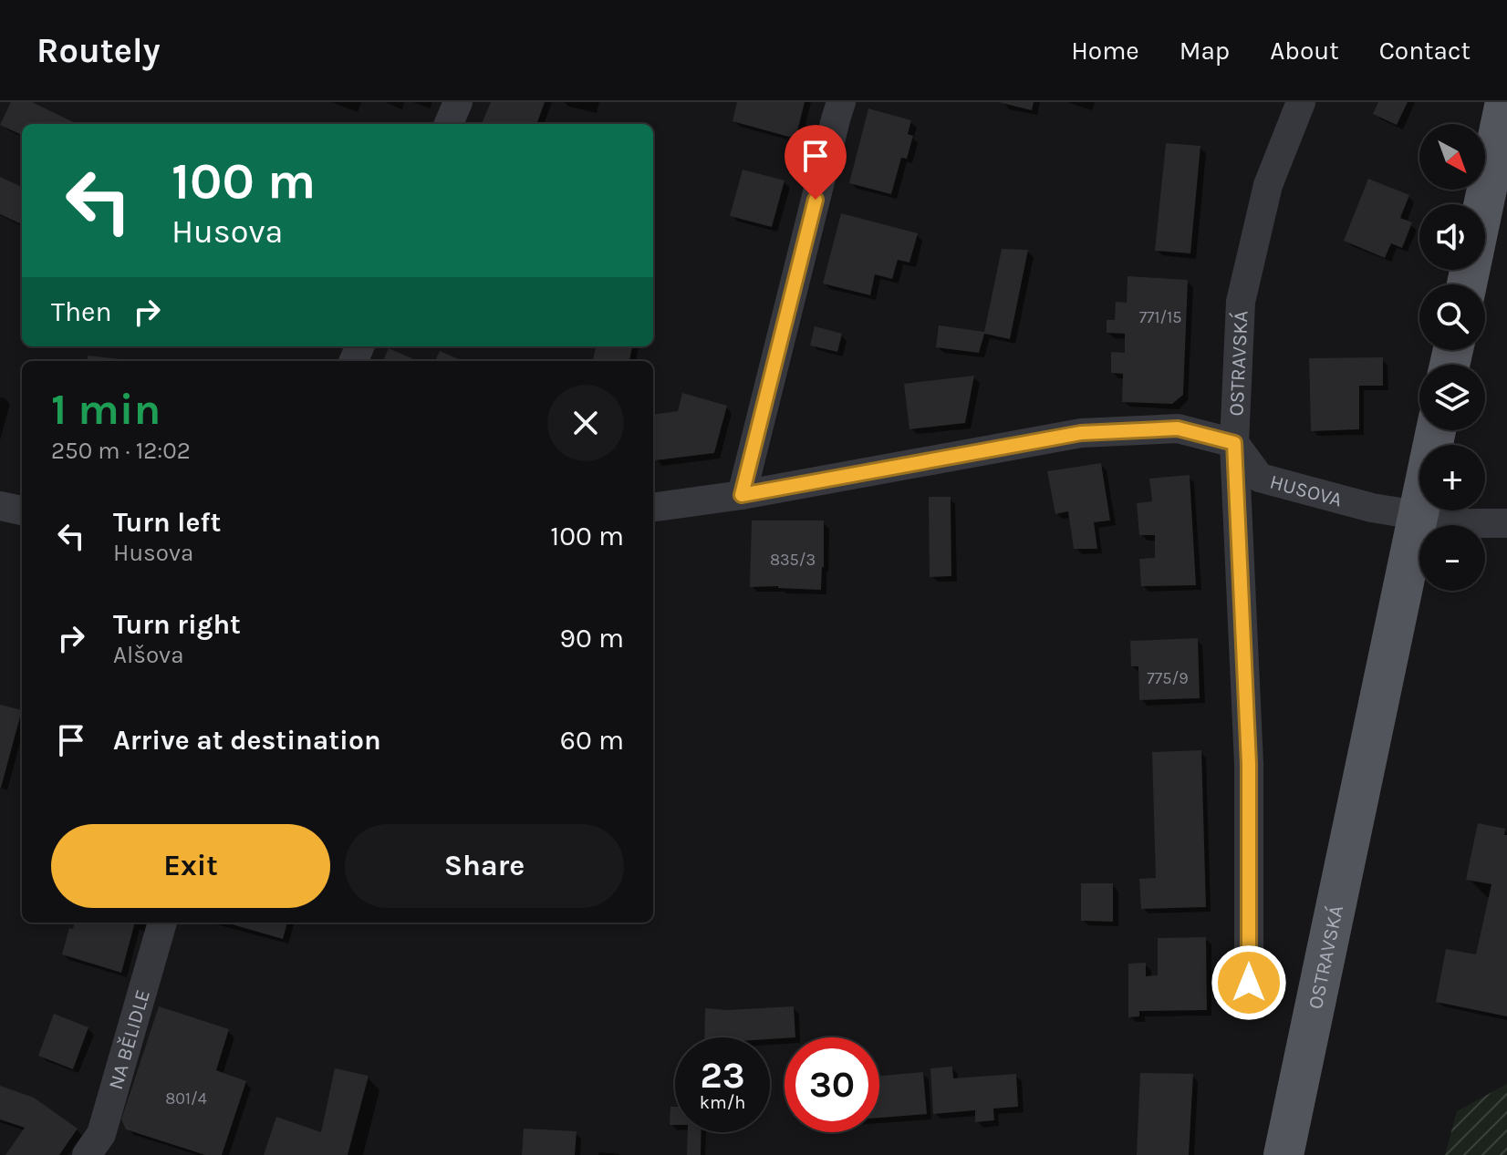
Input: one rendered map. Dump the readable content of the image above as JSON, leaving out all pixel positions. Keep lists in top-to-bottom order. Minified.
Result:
{"streets":{"main road":["OSTRAVSKÁ"],"street":["HUSOVA","NA BĚLIDLE"]},"crossings":[["OSTRAVSKÁ","HUSOVA"]],"house_numbers":["771/15","835/3","775/9","801/4"],"north":"bottom right","page":{"header":"Routely","nav":["Home","Map","About","Contact"],"map_buttons":["+","−"],"turn":["100 m","Husova"],"then":"Then","heading":["1 min","250 m · 12:02"],"list":[{"name":"Turn left","note":"Husova","value":"100 m"},{"name":"Turn right","note":"Alšova","value":"90 m"},{"name":"Arrive at destination","value":"60 m"}],"buttons":["Exit","Share"],"speed":"23 km/h","limit":"30"}}
